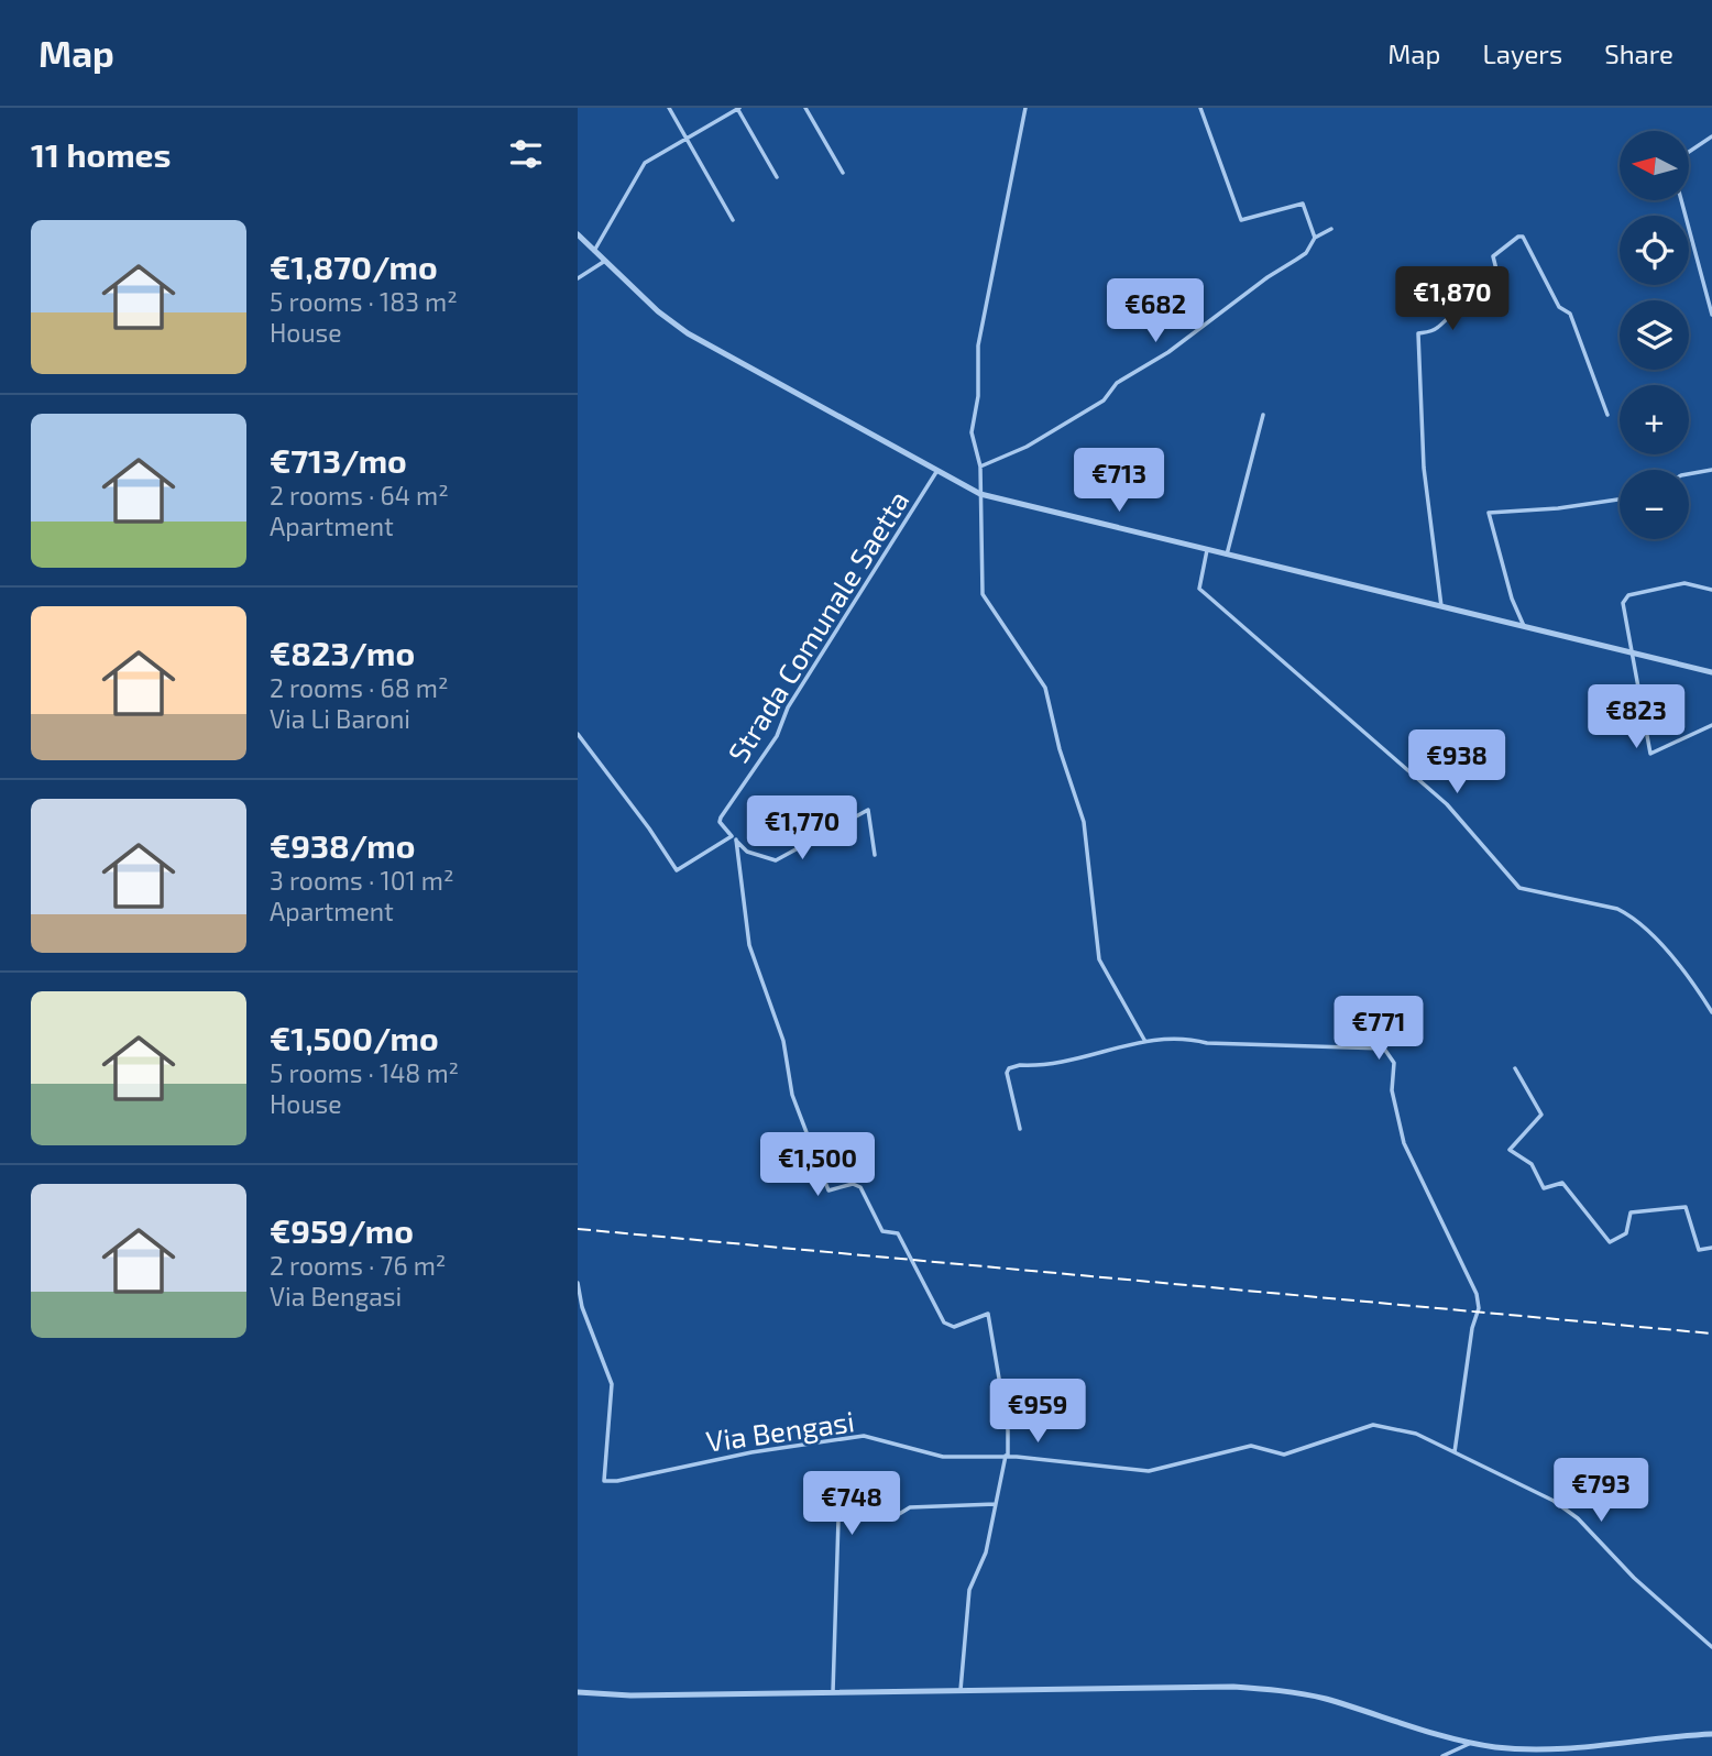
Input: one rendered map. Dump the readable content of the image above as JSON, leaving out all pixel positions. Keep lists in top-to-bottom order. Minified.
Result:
{"streets":{"street":["Strada Comunale Saetta","Via Bengasi"]},"north":"left","page":{"header":"Map","nav":["Map","Layers","Share"],"heading":"11 homes","map_buttons":["+","−"],"list":[{"name":"€1,870/mo","note":"5 rooms · 183 m² · House"},{"name":"€713/mo","note":"2 rooms · 64 m² · Apartment"},{"name":"€823/mo","note":"2 rooms · 68 m² · Via Li Baroni"},{"name":"€938/mo","note":"3 rooms · 101 m² · Apartment"},{"name":"€1,500/mo","note":"5 rooms · 148 m² · House"},{"name":"€959/mo","note":"2 rooms · 76 m² · Via Bengasi"}],"price":["€1,870","€682","€713","€823","€938","€1,770","€771","€1,500","€959","€793","€748"]}}
